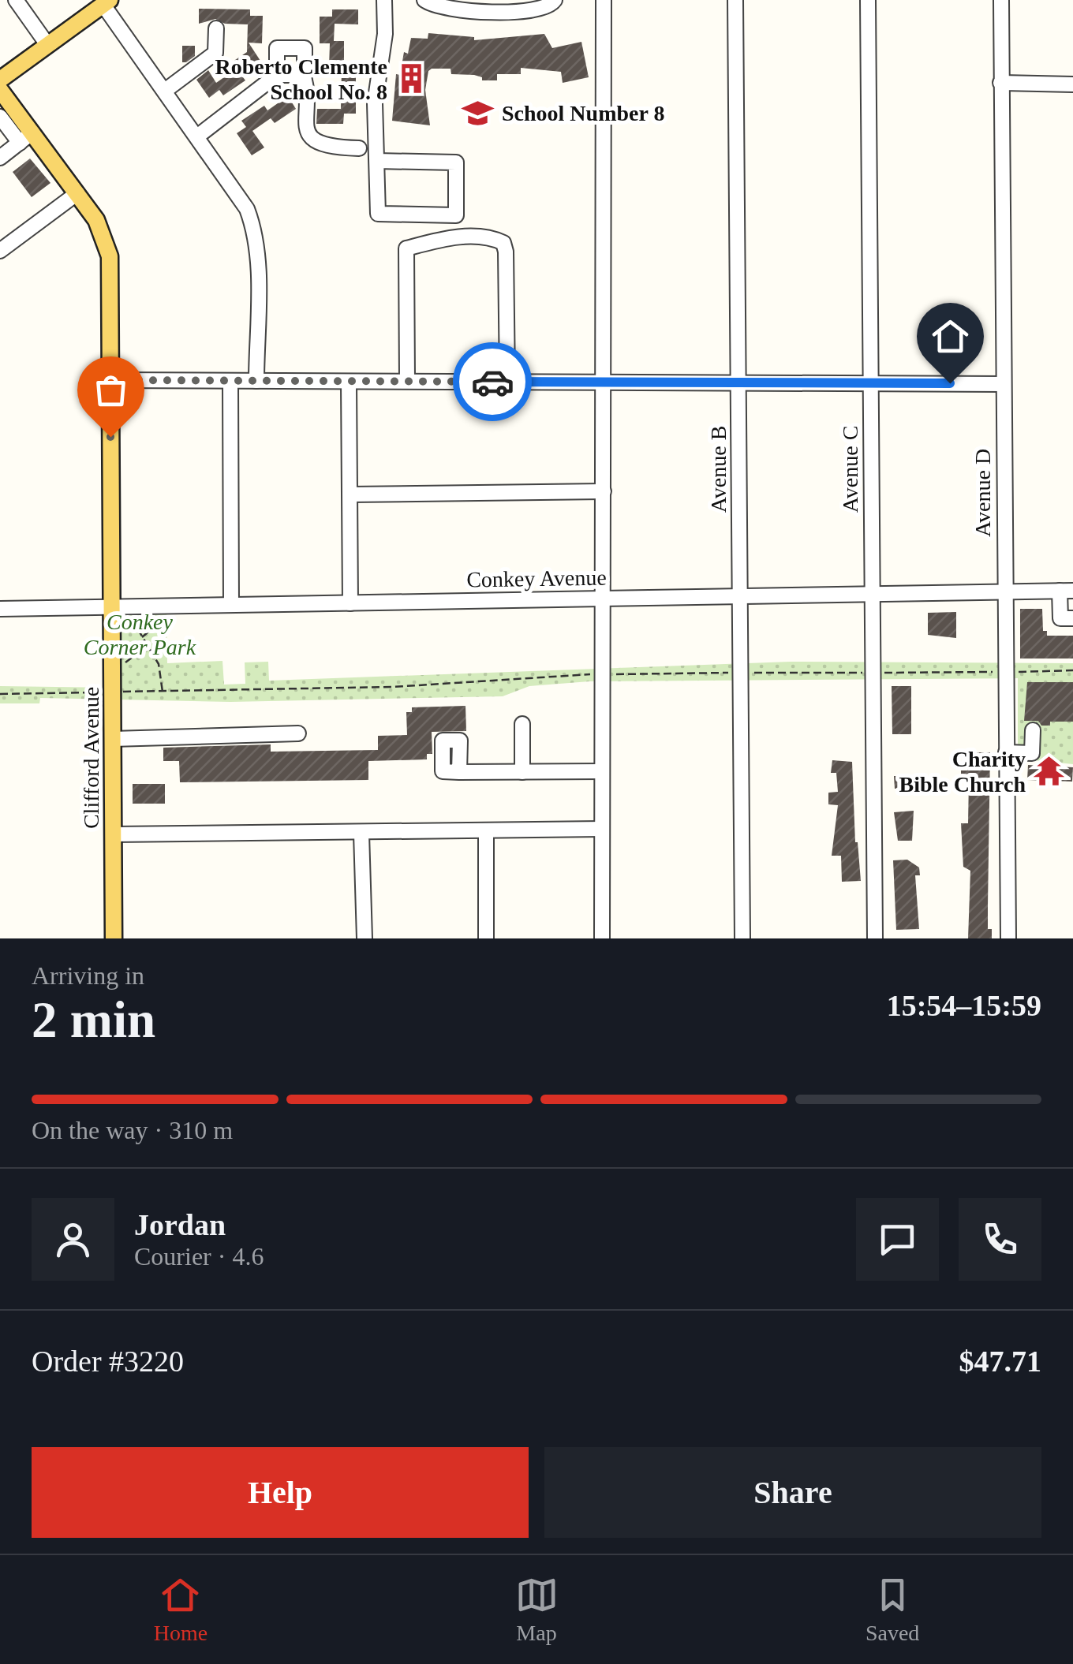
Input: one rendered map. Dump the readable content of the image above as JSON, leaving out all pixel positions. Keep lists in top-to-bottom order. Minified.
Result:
{"streets":{"main road":["Clifford Avenue"],"street":["Avenue B","Avenue C","Avenue D","Conkey Avenue"]},"crossings":[["Avenue B","Conkey Avenue"],["Avenue C","Conkey Avenue"],["Avenue D","Conkey Avenue"],["Conkey Avenue","Clifford Avenue"]],"parks":["Conkey Corner Park"],"places":{"building":["Roberto Clemente School No. 8"],"school or university":["School Number 8"],"temple":["Charity Bible Church"]},"page":{"heading":["2 min","Arriving in","15:54–15:59"],"panel":["Jordan","Courier · 4.6","Order #3220","$47.71"],"bar":"On the way · 310 m","buttons":["Help","Share"],"tabs":["Home","Map","Saved"]}}
